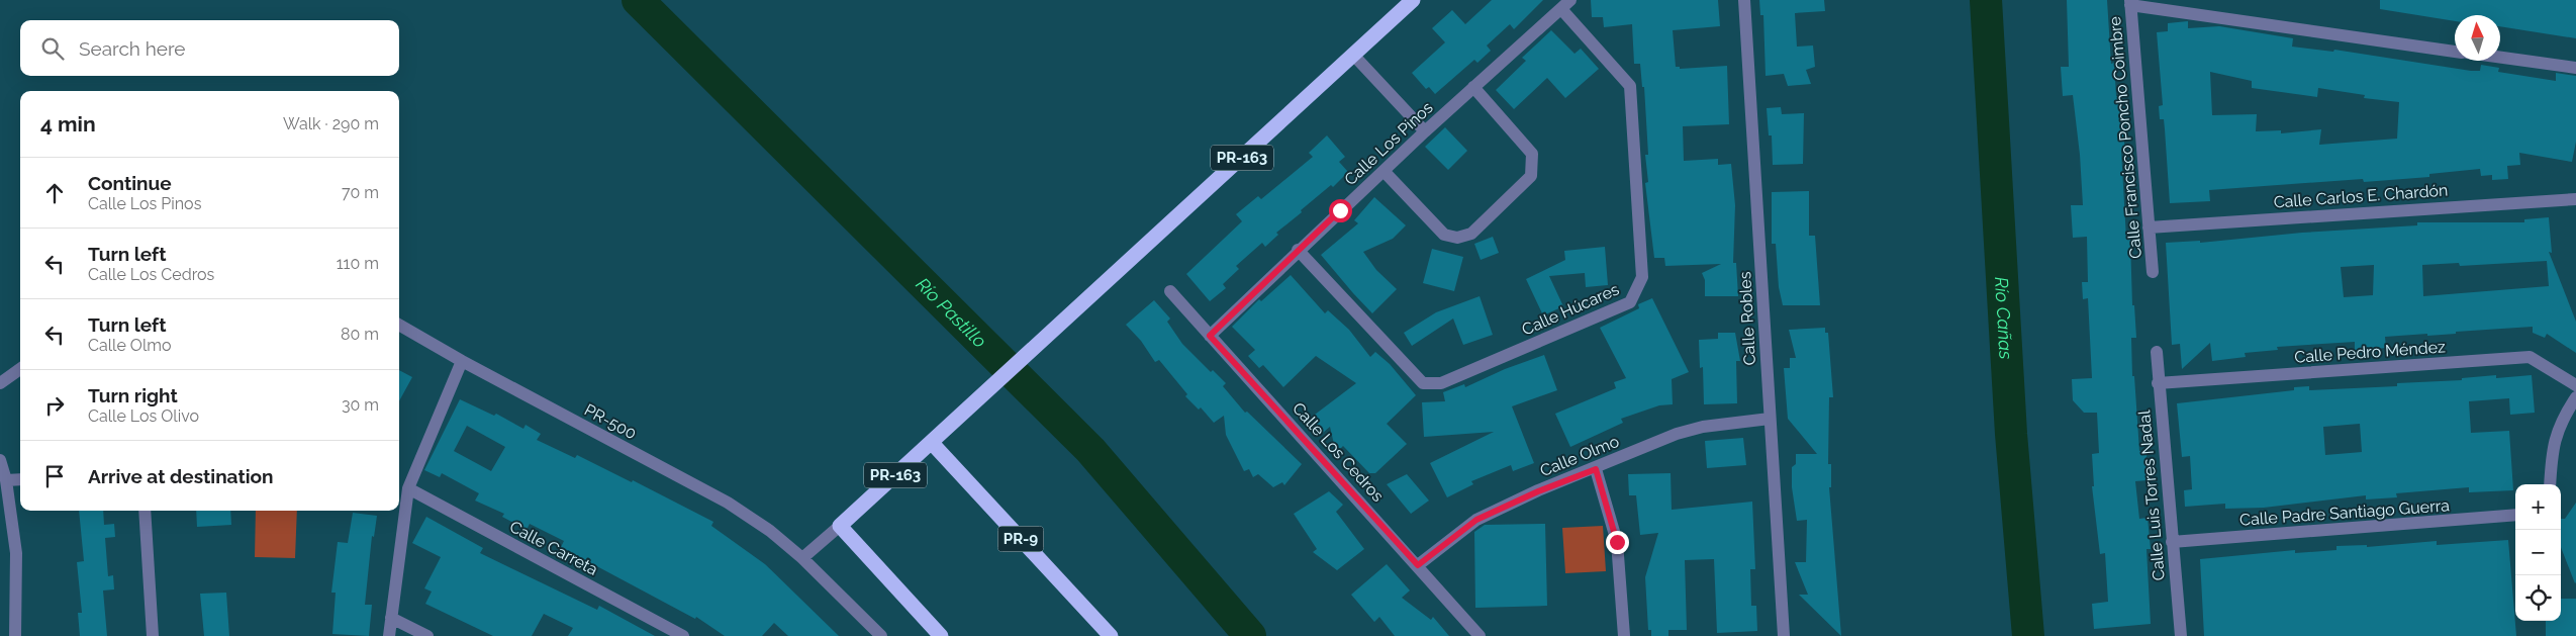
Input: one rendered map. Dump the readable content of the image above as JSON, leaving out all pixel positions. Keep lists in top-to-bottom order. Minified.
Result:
{"streets":{"highway":["PR-163","PR-9"],"street":["Calle Francisco Poncho Coimbre","Calle Los Pinos","Calle Carlos E. Chardón","Calle Húcares","Calle Robles","Calle Pedro Méndez","PR-500","Calle Los Cedros","Calle Olmo","Calle Luis Torres Nadal","Calle Padre Santiago Guerra","Calle Carreta"]},"crossings":[["Calle Francisco Poncho Coimbre","Calle Carlos E. Chardón"],["Calle Los Pinos","Calle Húcares"],["Calle Los Pinos","Calle Los Cedros"],["PR-163","PR-500"],["PR-163","PR-9"],["Calle Robles","Calle Olmo"],["Calle Pedro Méndez","Calle Luis Torres Nadal"],["Calle Los Cedros","Calle Olmo"],["Calle Luis Torres Nadal","Calle Padre Santiago Guerra"]],"water":["Río Pastillo","Río Cañas"],"north":"top","page":{"search":"Search here","heading":["4 min","Walk · 290 m"],"list":[["Continue","Calle Los Pinos","70 m"],["Turn left","Calle Los Cedros","110 m"],["Turn left","Calle Olmo","80 m"],["Turn right","Calle Los Olivo","30 m"],"Arrive at destination"],"map_buttons":["+","−"]}}
